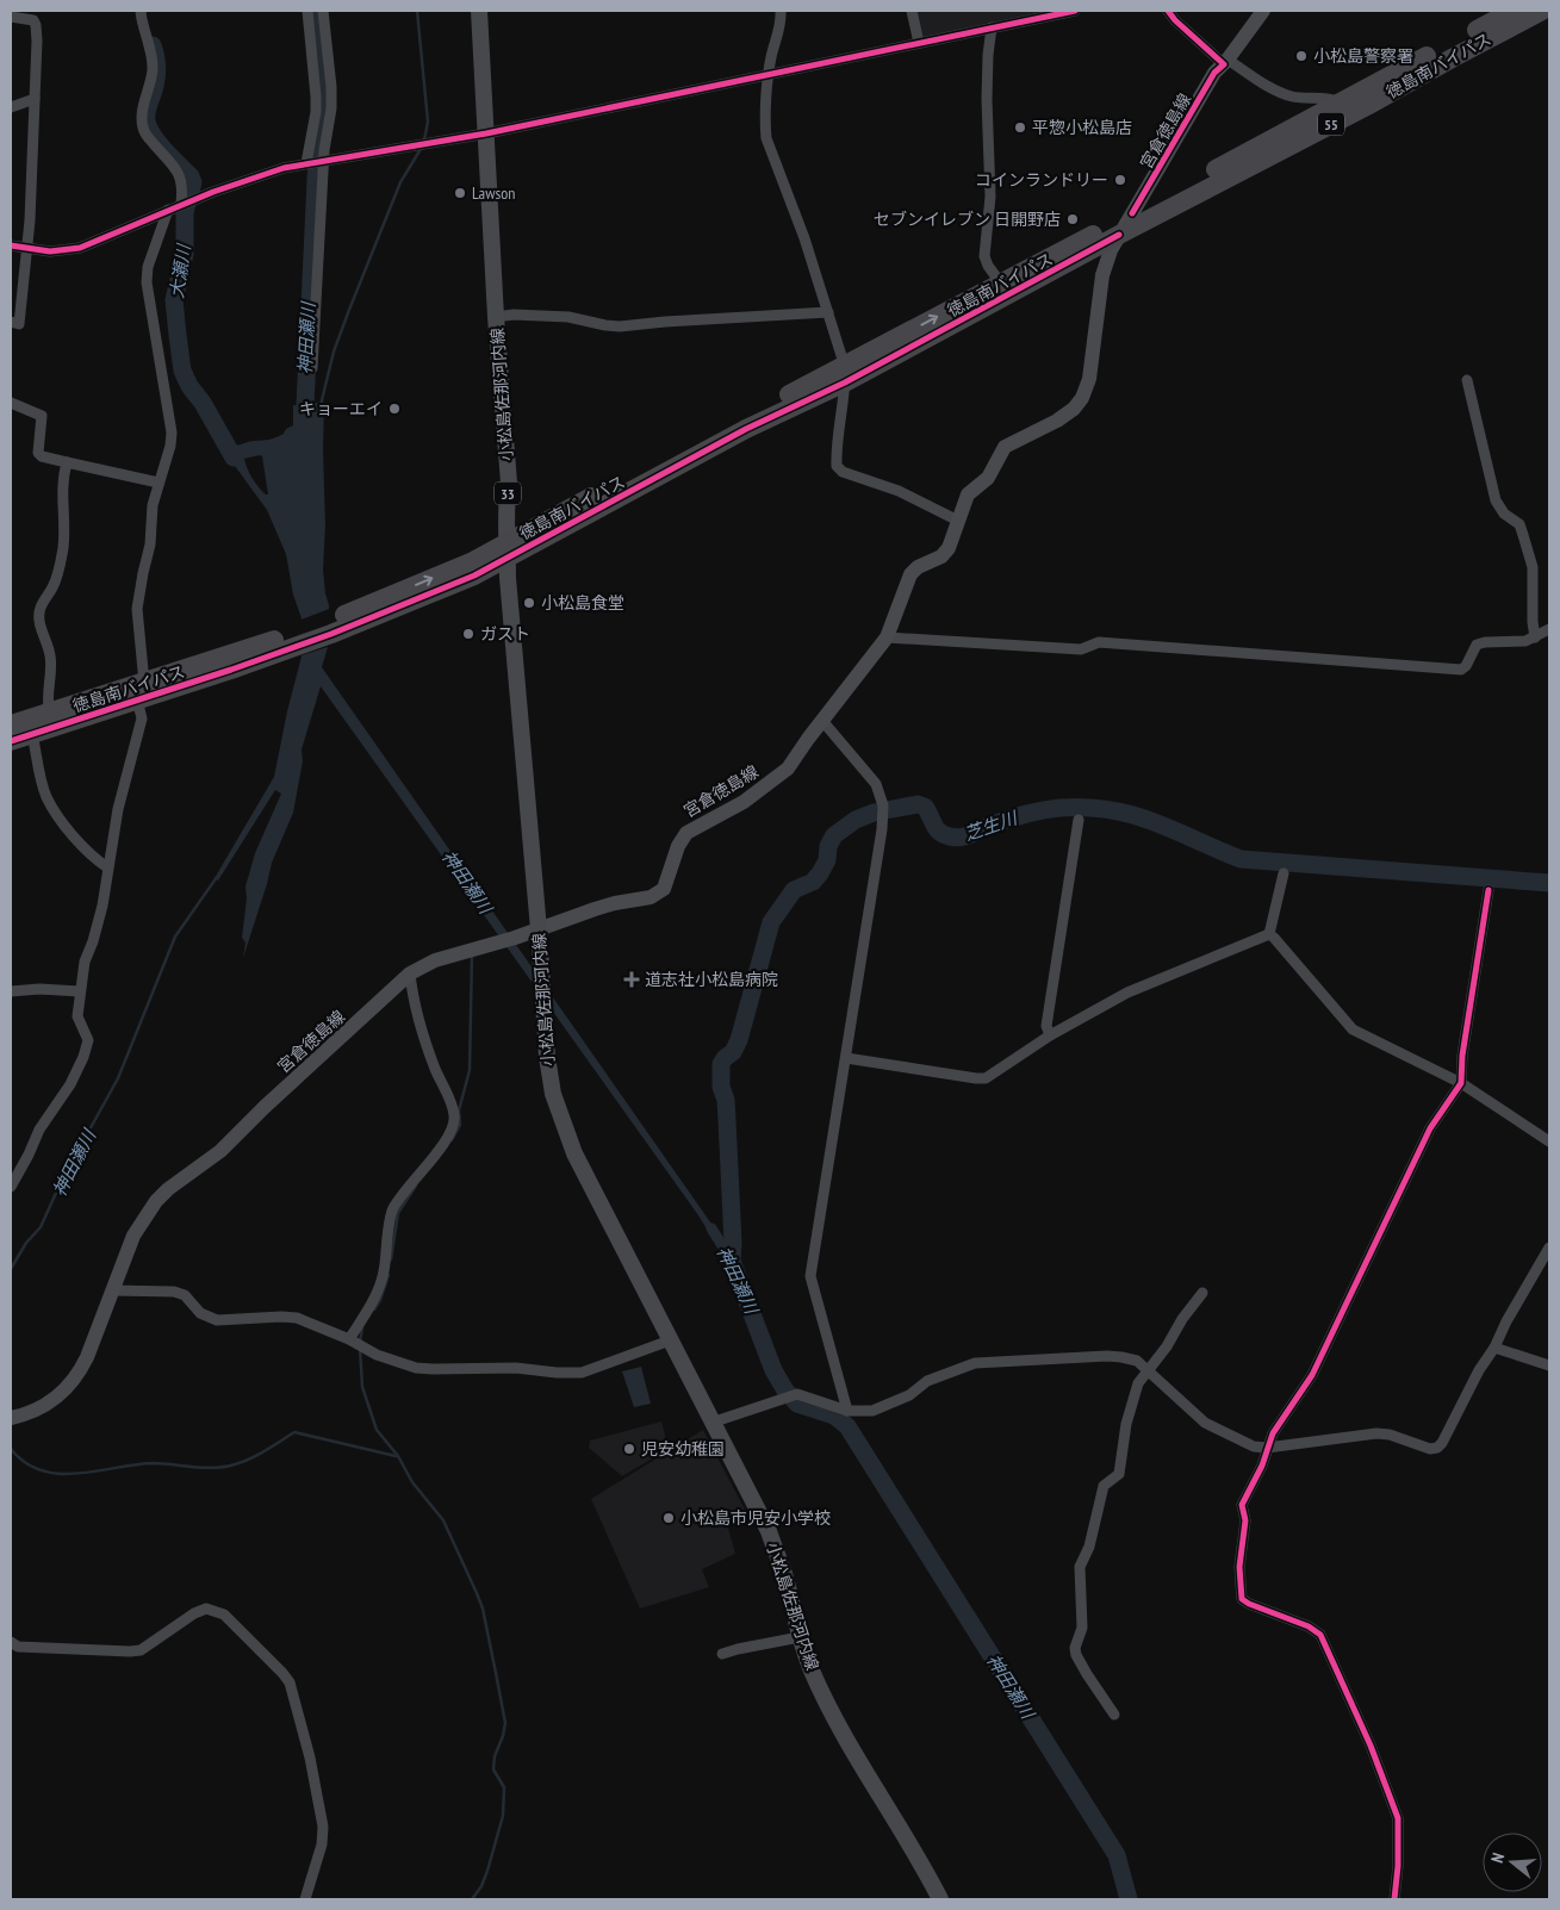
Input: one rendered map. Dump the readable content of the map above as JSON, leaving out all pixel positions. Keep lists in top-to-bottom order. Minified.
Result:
{"streets":{"highway":["徳島南バイパス","55"],"main road":["宮倉徳島線","小松島佐那河内線","33"]},"crossings":[["徳島南バイパス","宮倉徳島線"],["徳島南バイパス","小松島佐那河内線"],["宮倉徳島線","小松島佐那河内線"]],"water":["大瀬川","神田瀬川","芝生川"],"places":{"other":["小松島警察署","平惣小松島店","コインランドリー","Lawson","セブンイレブン 日開野店","キョーエイ","小松島食堂","ガスト","児安幼稚園","小松島市児安小学校"],"health":["道志社小松島病院"]},"north":"left"}
